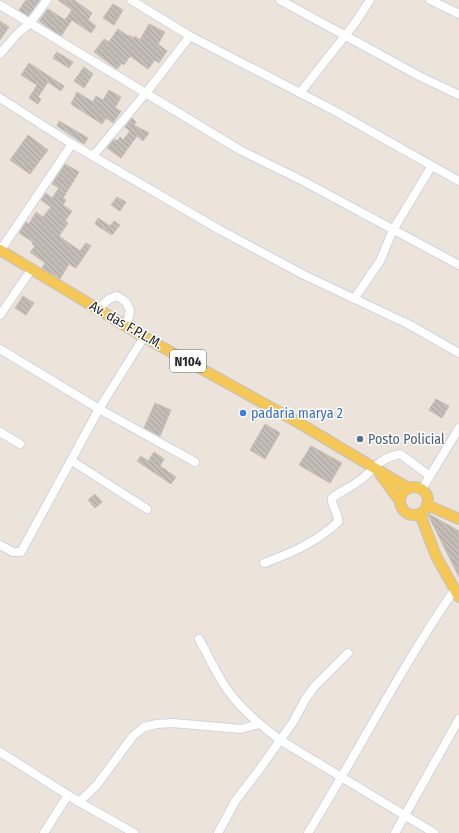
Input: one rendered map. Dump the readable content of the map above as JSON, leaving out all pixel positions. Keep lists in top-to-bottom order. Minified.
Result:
{"streets":{"main road":["Av. das F.P.L.M.","N104"]},"crossings":[["Av. das F.P.L.M.","N104"]],"places":["padaria marya 2","Posto Policial"]}
